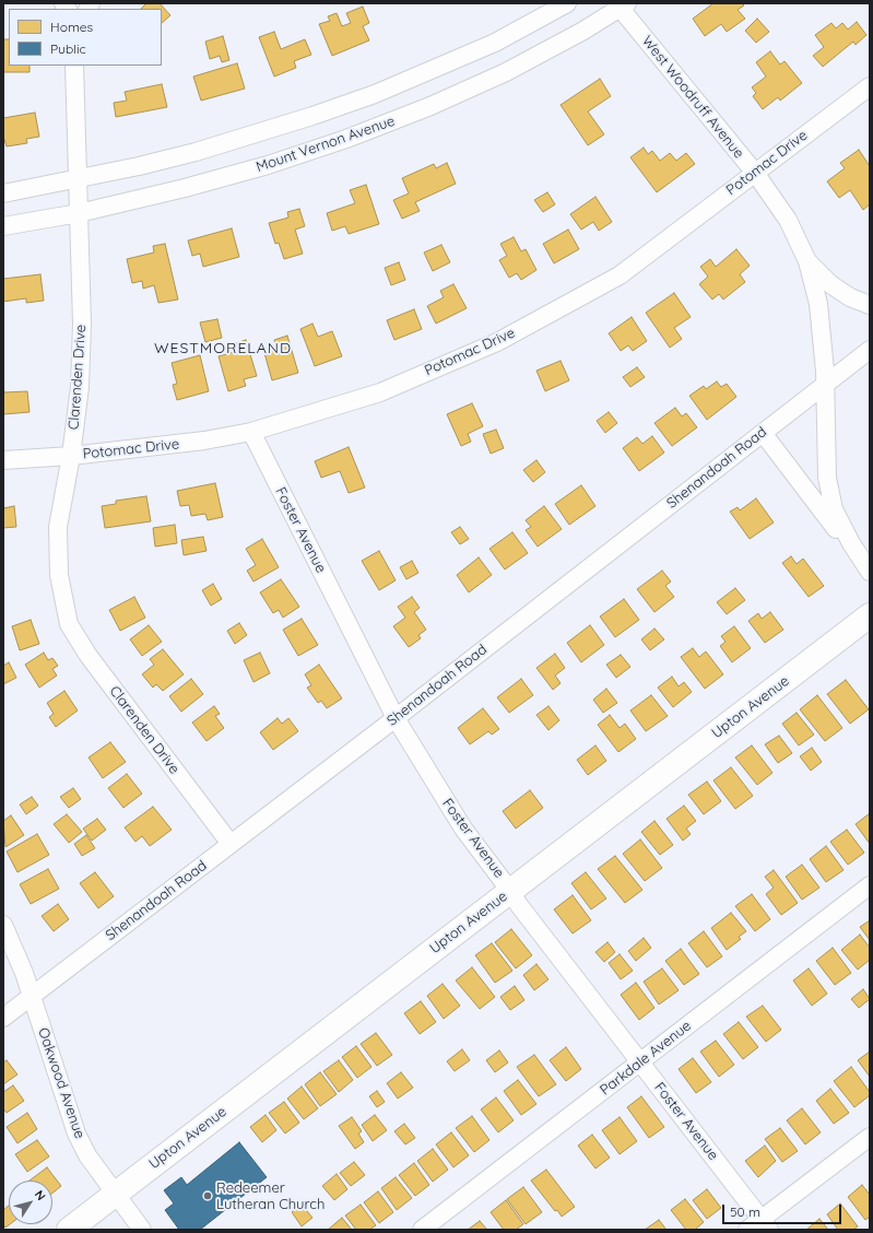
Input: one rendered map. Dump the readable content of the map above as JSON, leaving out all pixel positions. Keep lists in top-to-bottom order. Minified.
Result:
{"streets":{"street":["West Woodruff Avenue","Mount Vernon Avenue","Potomac Drive","Clarenden Drive","Shenandoah Road","Foster Avenue","Upton Avenue","Parkdale Avenue","Oakwood Avenue"]},"crossings":[["West Woodruff Avenue","Mount Vernon Avenue"],["West Woodruff Avenue","Potomac Drive"],["West Woodruff Avenue","Shenandoah Road"],["Mount Vernon Avenue","Clarenden Drive"],["Potomac Drive","Clarenden Drive"],["Potomac Drive","Foster Avenue"],["Clarenden Drive","Shenandoah Road"],["Shenandoah Road","Foster Avenue"],["Shenandoah Road","Oakwood Avenue"],["Foster Avenue","Upton Avenue"],["Foster Avenue","Parkdale Avenue"],["Upton Avenue","Oakwood Avenue"]],"districts":["WESTMORELAND"],"places":["Redeemer Lutheran Church"],"legend":["Homes","Public"],"scale_bar":"50 m","north":"top right"}
